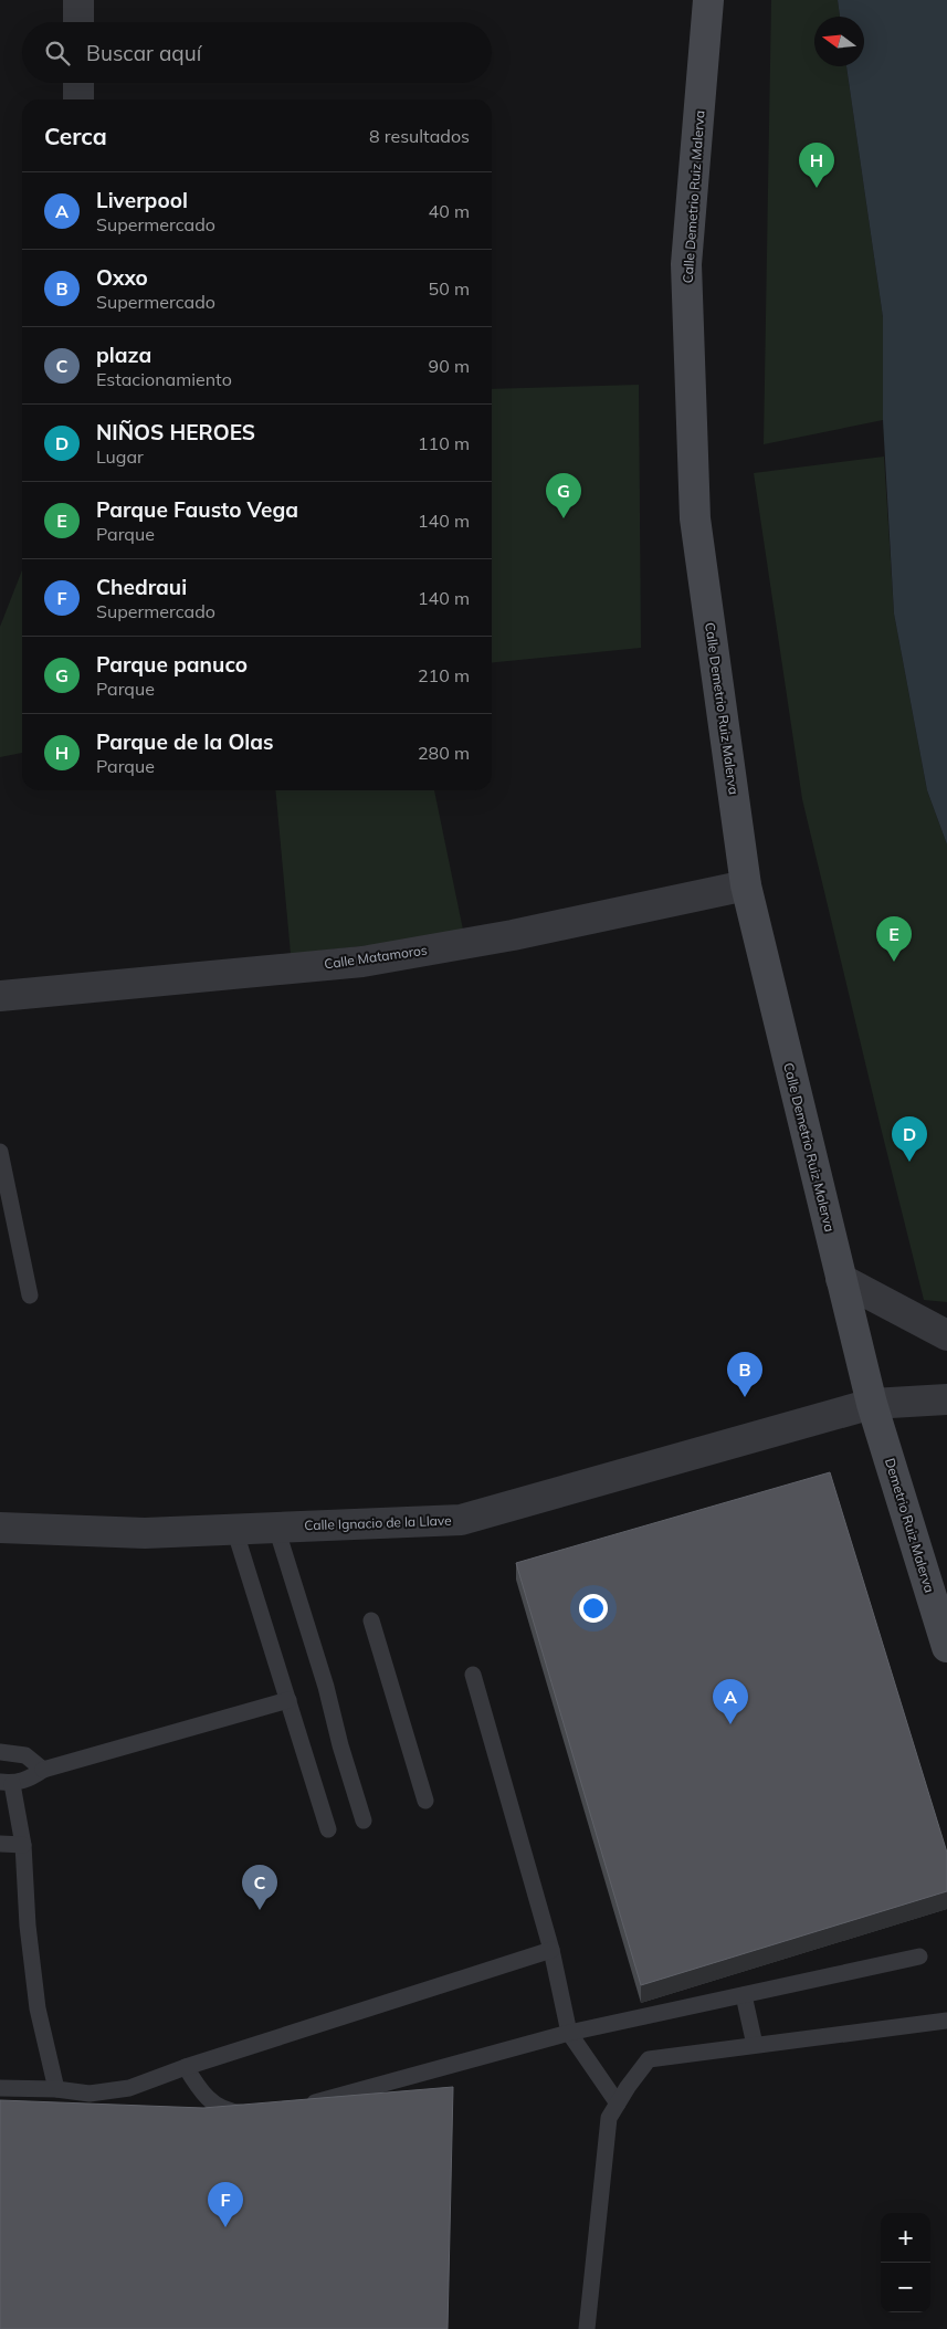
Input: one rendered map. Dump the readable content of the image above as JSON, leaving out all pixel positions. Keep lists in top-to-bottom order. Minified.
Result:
{"streets":{"main road":["Calle Demetrio Ruiz Malerva","Demetrio Ruiz Malerva"],"street":["Calle Matamoros","Calle Ignacio de la Llave"]},"crossings":[["Calle Demetrio Ruiz Malerva","Calle Matamoros"],["Calle Demetrio Ruiz Malerva","Calle Ignacio de la Llave"],["Calle Demetrio Ruiz Malerva","Demetrio Ruiz Malerva"],["Calle Ignacio de la Llave","Demetrio Ruiz Malerva"]],"north":"left","page":{"search":"Buscar aquí","heading":["Cerca","8 resultados"],"pins":["H","G","E","D","B","A","C","F"],"list":[{"mark":"A","name":"Liverpool","note":"Supermercado","value":"40 m"},{"mark":"B","name":"Oxxo","note":"Supermercado","value":"50 m"},{"mark":"C","name":"plaza","note":"Estacionamiento","value":"90 m"},{"mark":"D","name":"NIÑOS HEROES","note":"Lugar","value":"110 m"},{"mark":"E","name":"Parque Fausto Vega","note":"Parque","value":"140 m"},{"mark":"F","name":"Chedraui","note":"Supermercado","value":"140 m"},{"mark":"G","name":"Parque panuco","note":"Parque","value":"210 m"},{"mark":"H","name":"Parque de la Olas","note":"Parque","value":"280 m"}],"map_buttons":["+","−"]}}
